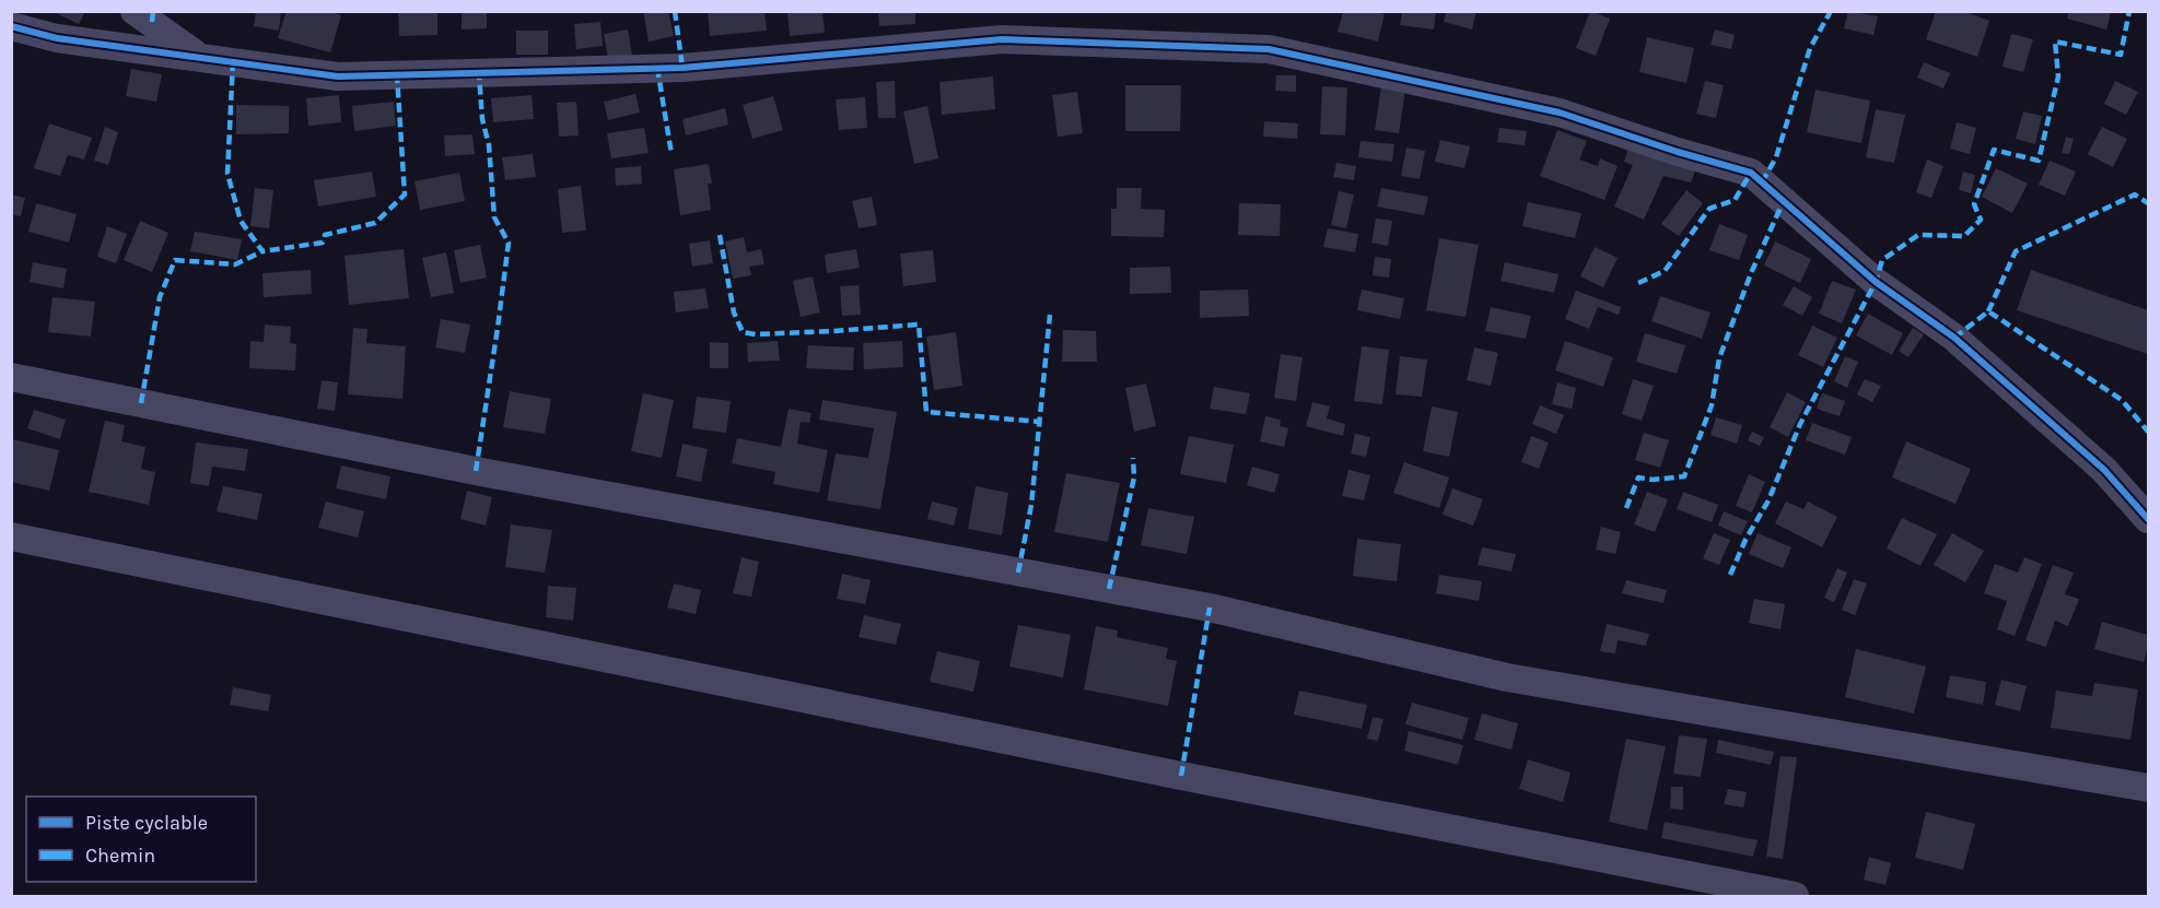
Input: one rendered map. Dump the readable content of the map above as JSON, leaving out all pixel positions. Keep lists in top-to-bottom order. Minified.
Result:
{"legend":["Piste cyclable","Chemin"]}
